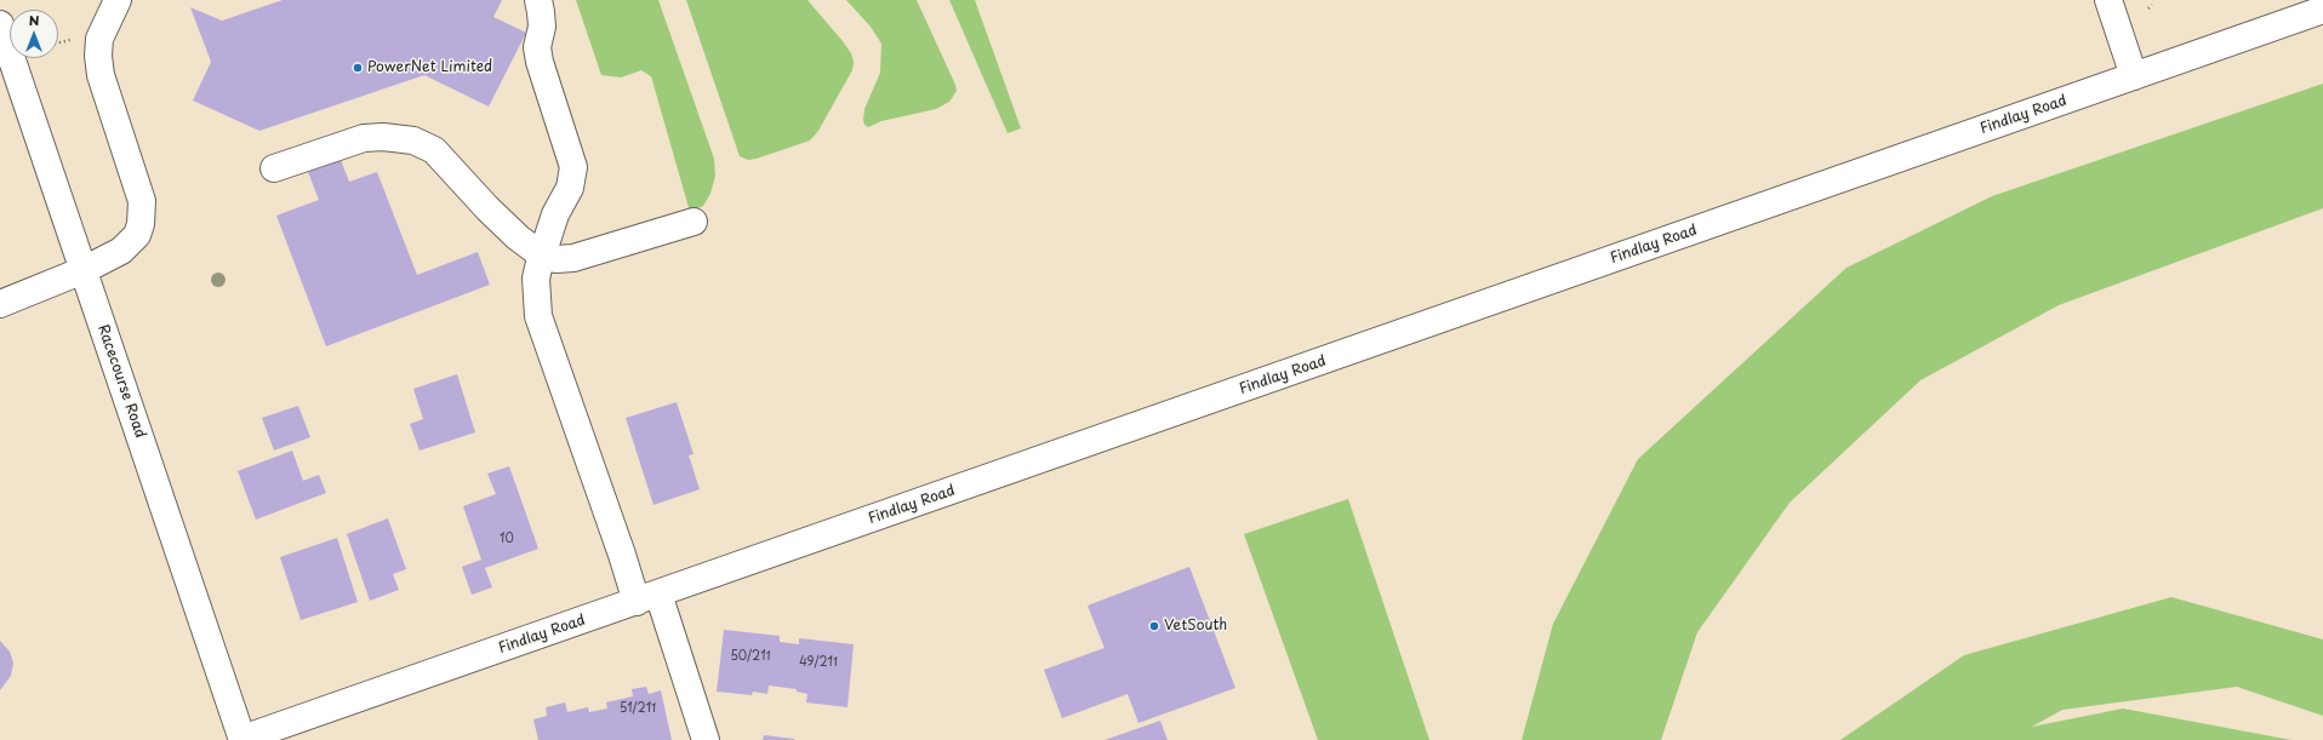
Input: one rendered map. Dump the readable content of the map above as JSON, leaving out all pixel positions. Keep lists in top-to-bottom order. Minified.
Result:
{"streets":{"street":["Findlay Road","Racecourse Road"]},"crossings":[["Findlay Road","Racecourse Road"]],"places":["PowerNet Limited","VetSouth"],"house_numbers":["10","50/211","49/211","51/211"],"north":"top"}
